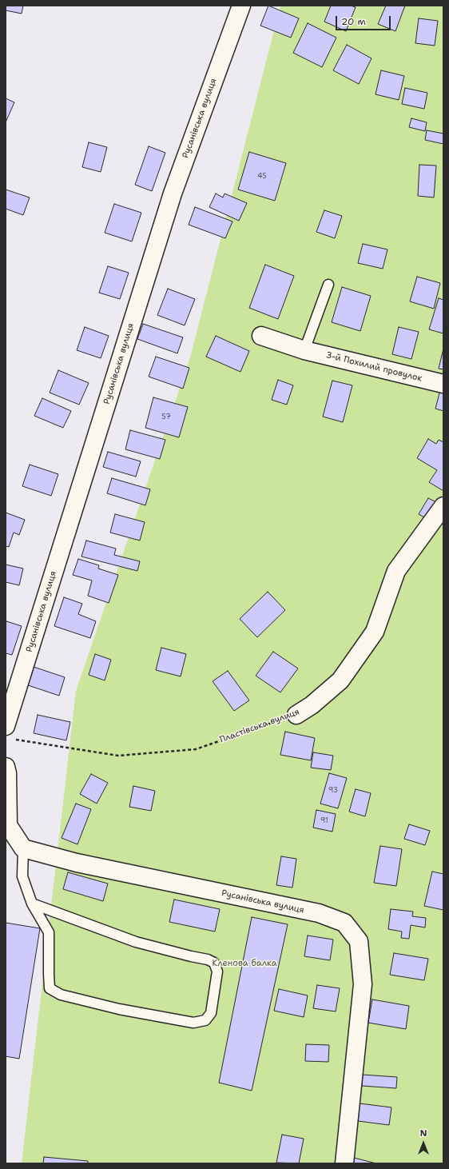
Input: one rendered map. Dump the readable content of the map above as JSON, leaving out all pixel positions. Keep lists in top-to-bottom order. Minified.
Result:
{"streets":{"street":["Русанівська вулиця","3-й Похилий провулок","Пластівська вулиця"]},"crossings":[["Русанівська вулиця","Пластівська вулиця"]],"parks":["Кленова балка"],"house_numbers":["45","57","93","91"],"scale_bar":"20 m","north":"top"}
